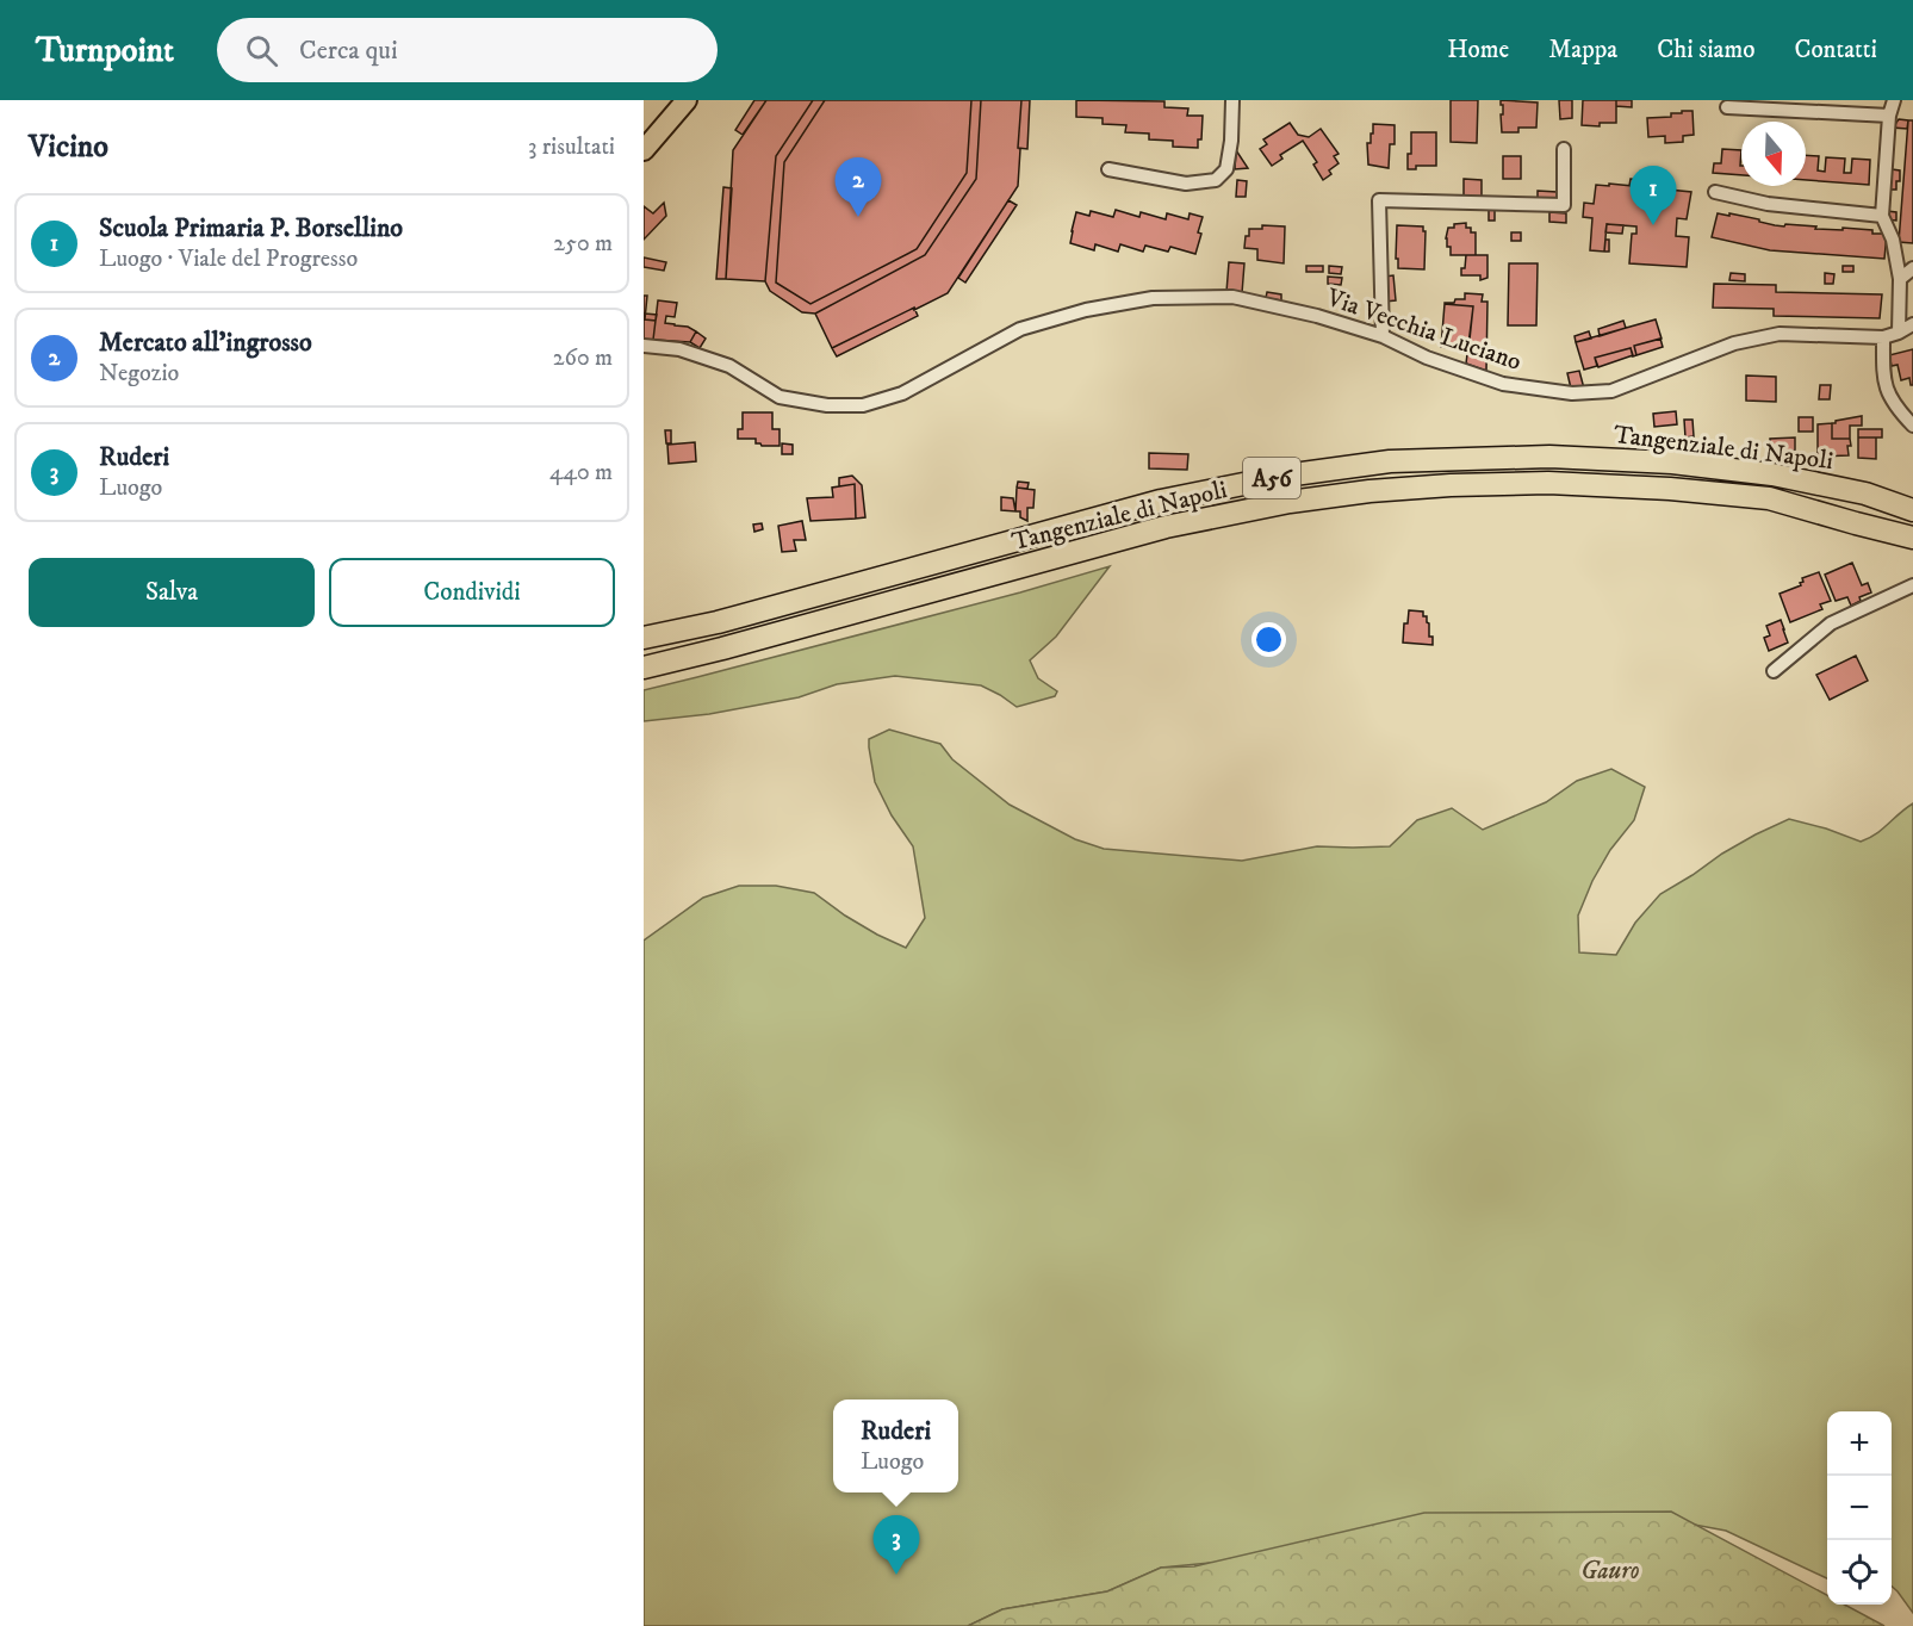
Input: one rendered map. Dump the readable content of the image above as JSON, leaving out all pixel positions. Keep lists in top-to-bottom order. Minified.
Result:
{"streets":{"highway":["Tangenziale di Napoli","A56"],"street":["Via Vecchia Luciano"]},"parks":["Gauro"],"north":"bottom","page":{"header":"Turnpoint","search":"Cerca qui","nav":["Home","Mappa","Chi siamo","Contatti"],"heading":["Vicino","3 risultati"],"pins":["2","1","3"],"list":[{"mark":"1","name":"Scuola Primaria P. Borsellino","note":"Luogo · Viale del Progresso","value":"250 m"},{"mark":"2","name":"Mercato all'ingrosso","note":"Negozio","value":"260 m"},{"mark":"3","name":"Ruderi","note":"Luogo","value":"440 m"}],"buttons":["Salva","Condividi"],"popup":["Ruderi","Luogo"],"map_buttons":["+","−"]}}
